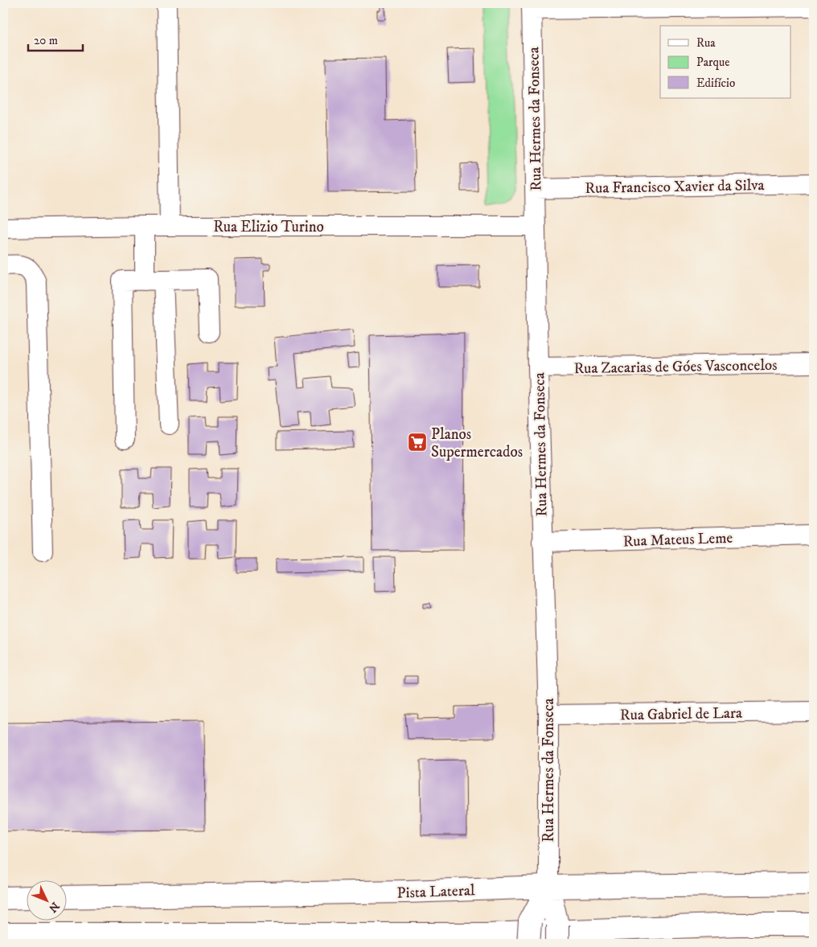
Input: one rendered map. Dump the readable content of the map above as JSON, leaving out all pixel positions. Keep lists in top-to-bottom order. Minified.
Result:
{"streets":{"main road":["Pista Lateral"],"street":["Rua Hermes da Fonseca","Rua Francisco Xavier da Silva","Rua Elizio Turino","Rua Zacarias de Góes Vasconcelos","Rua Mateus Leme","Rua Gabriel de Lara"]},"crossings":[["Rua Hermes da Fonseca","Rua Francisco Xavier da Silva"],["Rua Hermes da Fonseca","Rua Elizio Turino"],["Rua Hermes da Fonseca","Rua Zacarias de Góes Vasconcelos"],["Rua Hermes da Fonseca","Rua Mateus Leme"],["Rua Hermes da Fonseca","Rua Gabriel de Lara"],["Rua Hermes da Fonseca","Pista Lateral"]],"places":{"supermarket":["Planos Supermercados"]},"legend":["Rua","Parque","Edifício"],"scale_bar":"20 m","north":"bottom right"}
